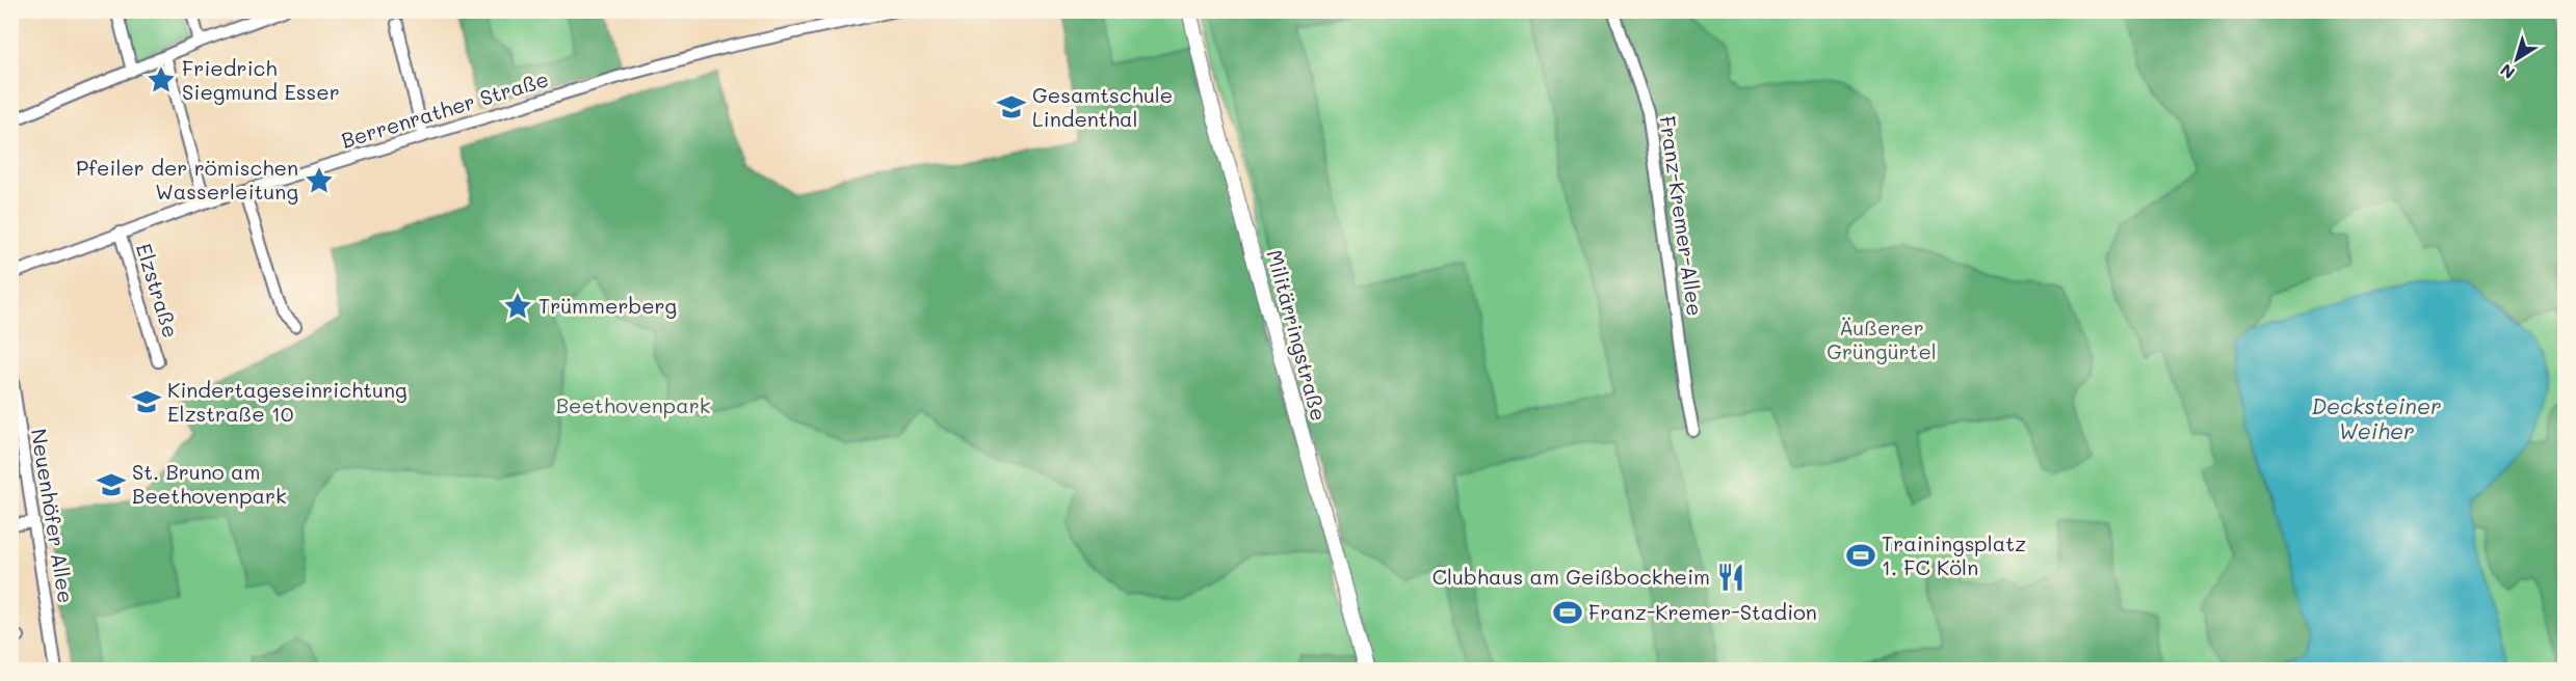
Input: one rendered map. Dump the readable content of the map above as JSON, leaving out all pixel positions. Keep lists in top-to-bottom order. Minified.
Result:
{"streets":{"main road":["Militärringstraße"],"street":["Berrenrather Straße","Franz-Kremer-Allee","Elzstraße","Neuenhöfer Allee"]},"crossings":[["Berrenrather Straße","Elzstraße"]],"water":["Decksteiner Weiher"],"parks":["Äußerer Grüngürtel","Beethovenpark"],"places":{"place":["Friedrich Siegmund Esser","Pfeiler der römischen Wasserleitung","Trümmerberg"],"school or university":["Gesamtschule Lindenthal","Kindertageseinrichtung Elzstraße 10","St. Bruno am Beethovenpark"],"sports":["Trainingsplatz 1. FC Köln","Franz-Kremer-Stadion"],"restaurant":["Clubhaus am Geißbockheim"]},"north":"bottom left"}
